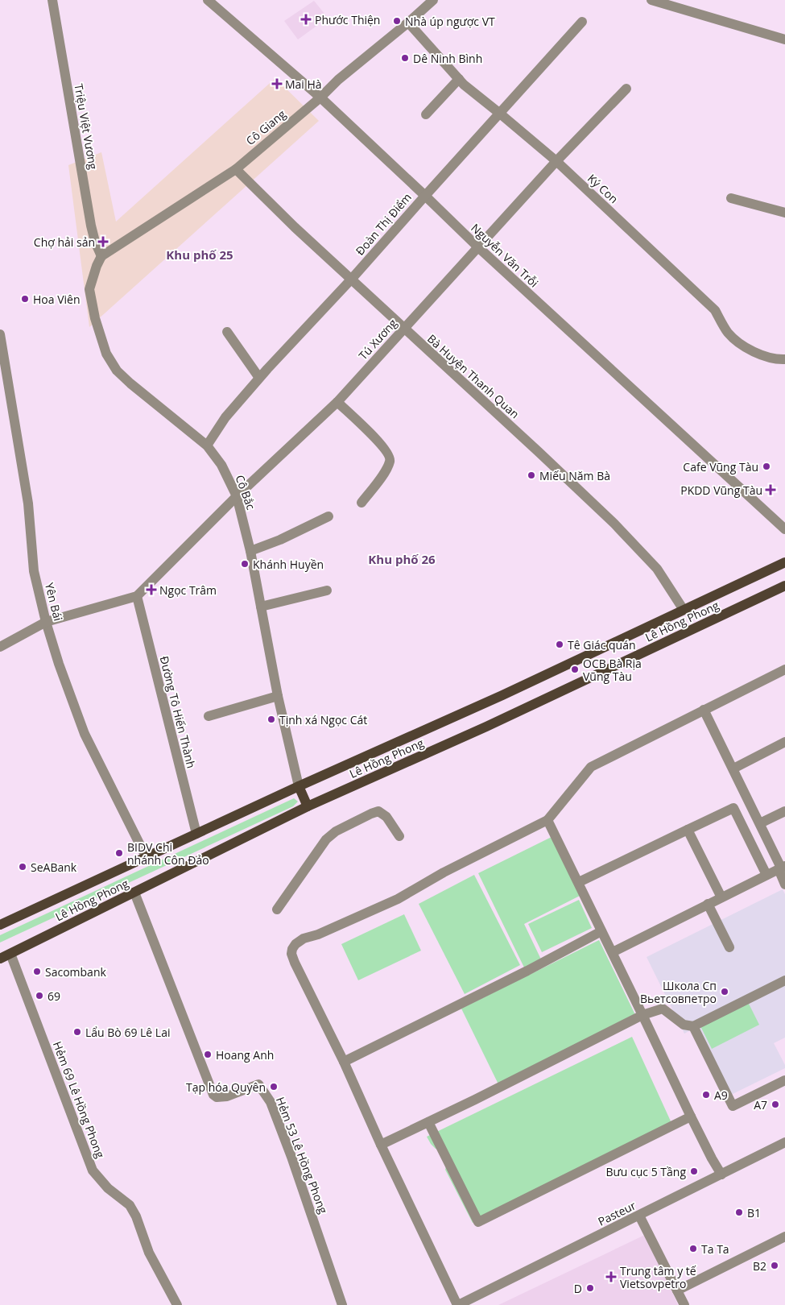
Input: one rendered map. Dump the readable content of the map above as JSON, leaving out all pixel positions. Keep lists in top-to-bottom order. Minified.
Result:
{"streets":{"main road":["Lê Hồng Phong"],"street":["Triệu Việt Vương","Cô Giang","Ký Con","Đoàn Thị Điểm","Nguyễn Văn Trỗi","Tú Xương","Bà Huyện Thanh Quan","Cô Bắc","Yên Bái","Đường Tô Hiến Thành","Hẻm 69 Lê Hồng Phong","Hẻm 53 Lê Hồng Phong","Pasteur"]},"crossings":[["Triệu Việt Vương","Cô Giang"],["Triệu Việt Vương","Cô Bắc"],["Cô Giang","Ký Con"],["Cô Giang","Nguyễn Văn Trỗi"],["Cô Giang","Bà Huyện Thanh Quan"],["Cô Giang","Cô Bắc"],["Ký Con","Đoàn Thị Điểm"],["Ký Con","Tú Xương"],["Đoàn Thị Điểm","Nguyễn Văn Trỗi"],["Đoàn Thị Điểm","Bà Huyện Thanh Quan"],["Đoàn Thị Điểm","Cô Bắc"],["Nguyễn Văn Trỗi","Tú Xương"],["Tú Xương","Bà Huyện Thanh Quan"],["Tú Xương","Cô Bắc"],["Tú Xương","Đường Tô Hiến Thành"],["Bà Huyện Thanh Quan","Lê Hồng Phong"],["Cô Bắc","Lê Hồng Phong"],["Yên Bái","Lê Hồng Phong"],["Lê Hồng Phong","Đường Tô Hiến Thành"],["Lê Hồng Phong","Hẻm 69 Lê Hồng Phong"],["Lê Hồng Phong","Hẻm 53 Lê Hồng Phong"]],"districts":["Khu phố 25","Khu phố 26"],"places":{"health":["Phước Thiện","Mai Hà","Chợ hải sản","PKDD Vũng Tàu","Ngọc Trâm","Trung tâm y tế Vietsovpetro"],"other":["Nhà úp ngược VT","Dê Ninh Bình","Hoa Viên","Cafe Vũng Tàu","Miếu Năm Bà","Khánh Huyền","Tê Giác quán","OCB Bà Rịa Vũng Tàu","Tịnh xá Ngọc Cát","BIDV Chi nhánh Côn Đảo","SeABank","Sacombank","Школа Сп Вьетсовпетро","69","Lẩu Bò 69 Lê Lai","Hoang Anh","Tạp hóa Quyên","A9","A7","Bưu cục 5 Tầng","B1","Ta Ta","B2","D"]}}
